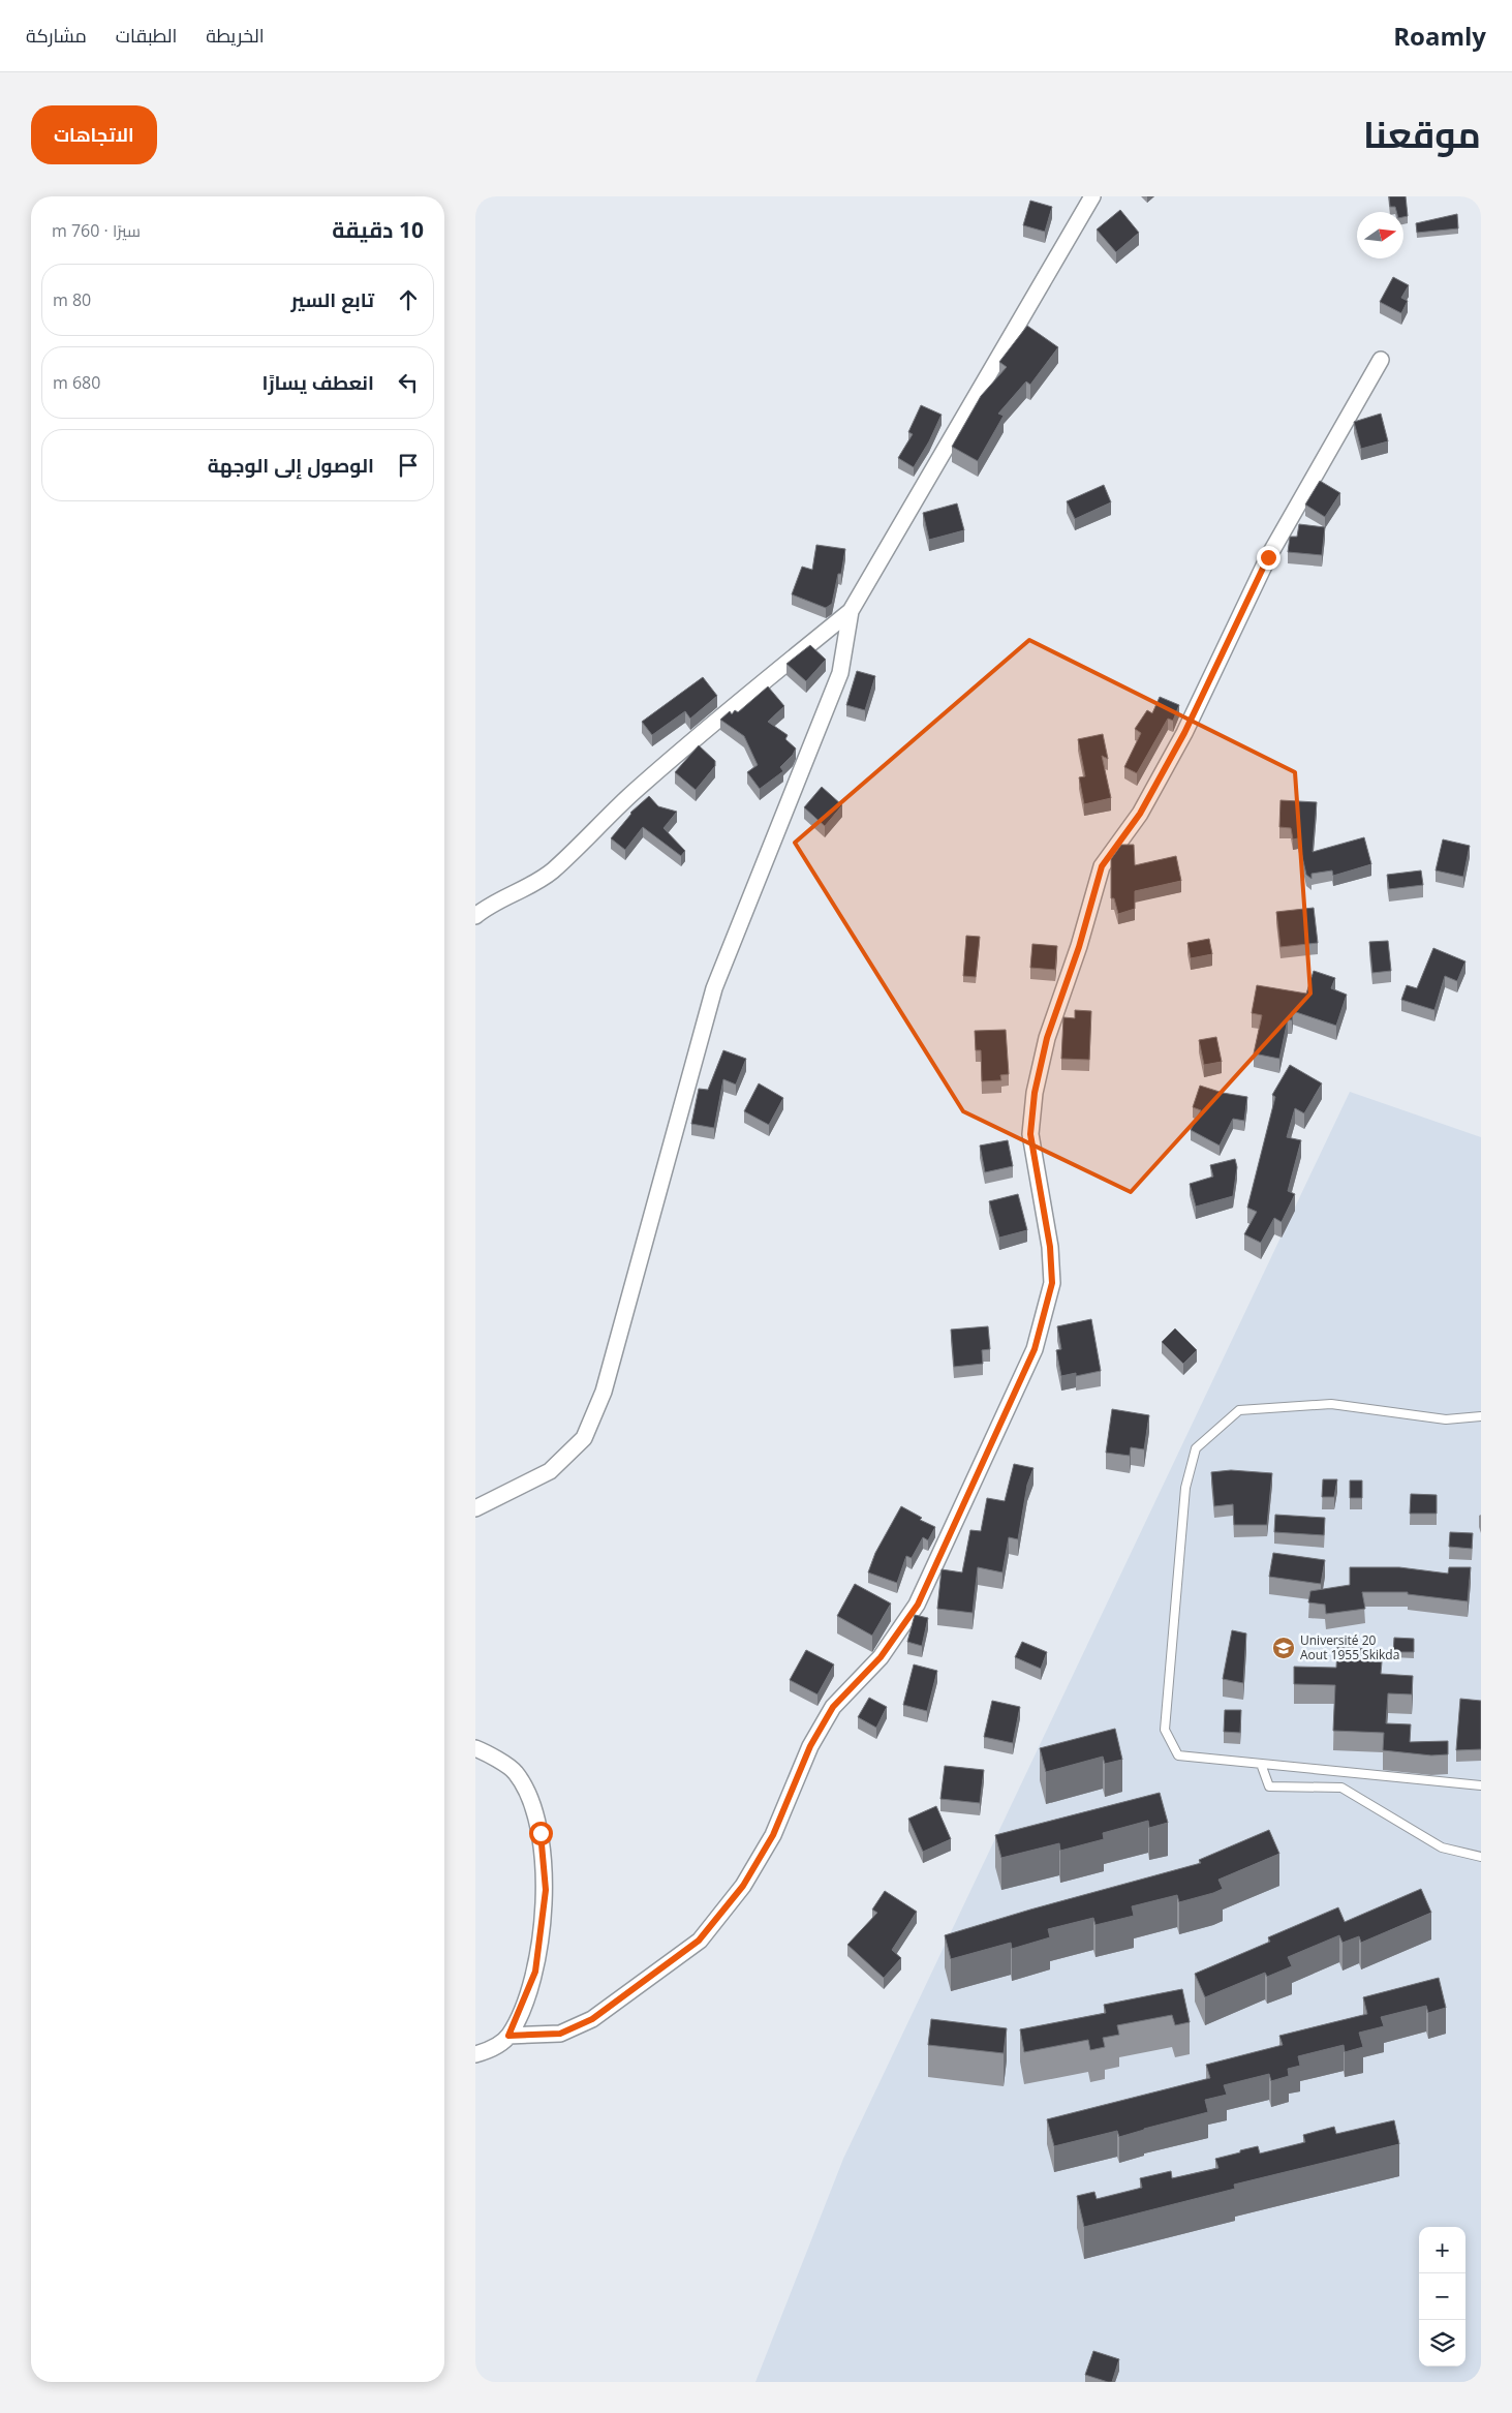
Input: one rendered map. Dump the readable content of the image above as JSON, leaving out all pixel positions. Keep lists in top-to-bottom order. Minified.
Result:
{"places":{"school or university":["Université 20 Aout 1955 Skikda"]},"north":"right","page":{"header":"Roamly","nav":["الخريطة","الطبقات","مشاركة"],"title":"موقعنا","buttons":"الاتجاهات","heading":["10 دقيقة","سيرًا · 760 m"],"list":[["تابع السير","80 m"],["انعطف يسارًا","680 m"],"الوصول إلى الوجهة"],"map_buttons":["+","−"]}}
